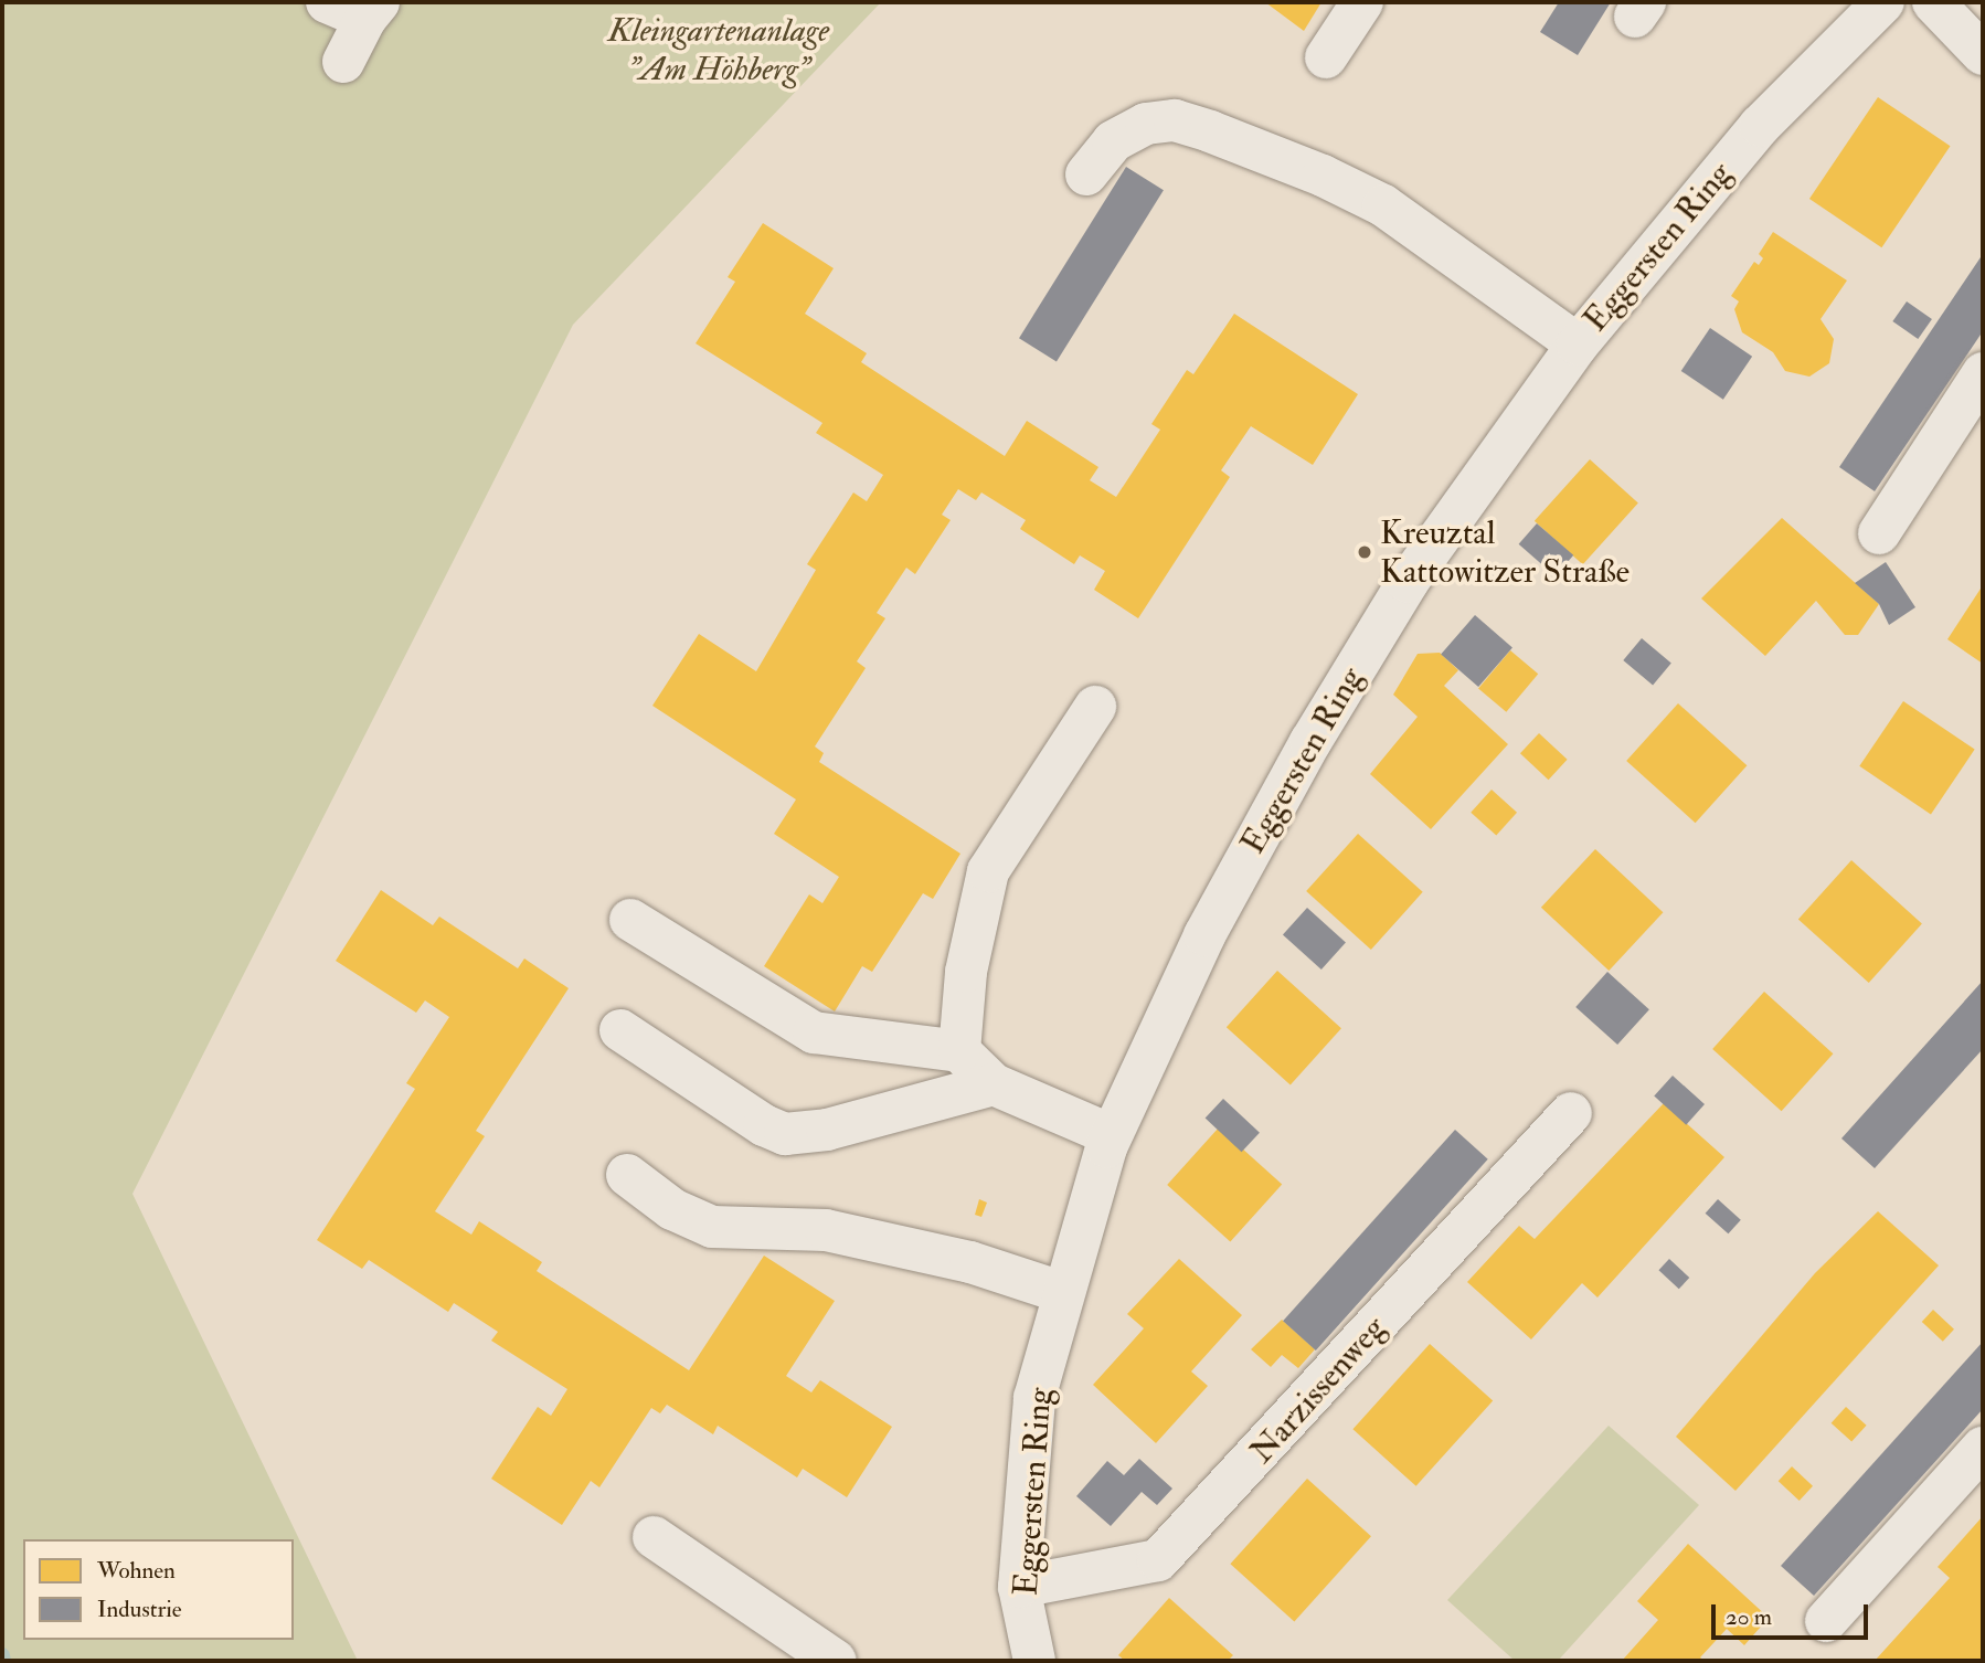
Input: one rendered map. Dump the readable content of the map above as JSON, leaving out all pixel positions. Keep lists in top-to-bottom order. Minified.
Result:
{"streets":{"street":["Eggersten Ring","Narzissenweg"]},"crossings":[["Eggersten Ring","Narzissenweg"]],"parks":["Kleingartenanlage \"Am Höhberg\""],"places":["Kreuztal Kattowitzer Straße"],"legend":["Wohnen","Industrie"],"scale_bar":"20 m"}
